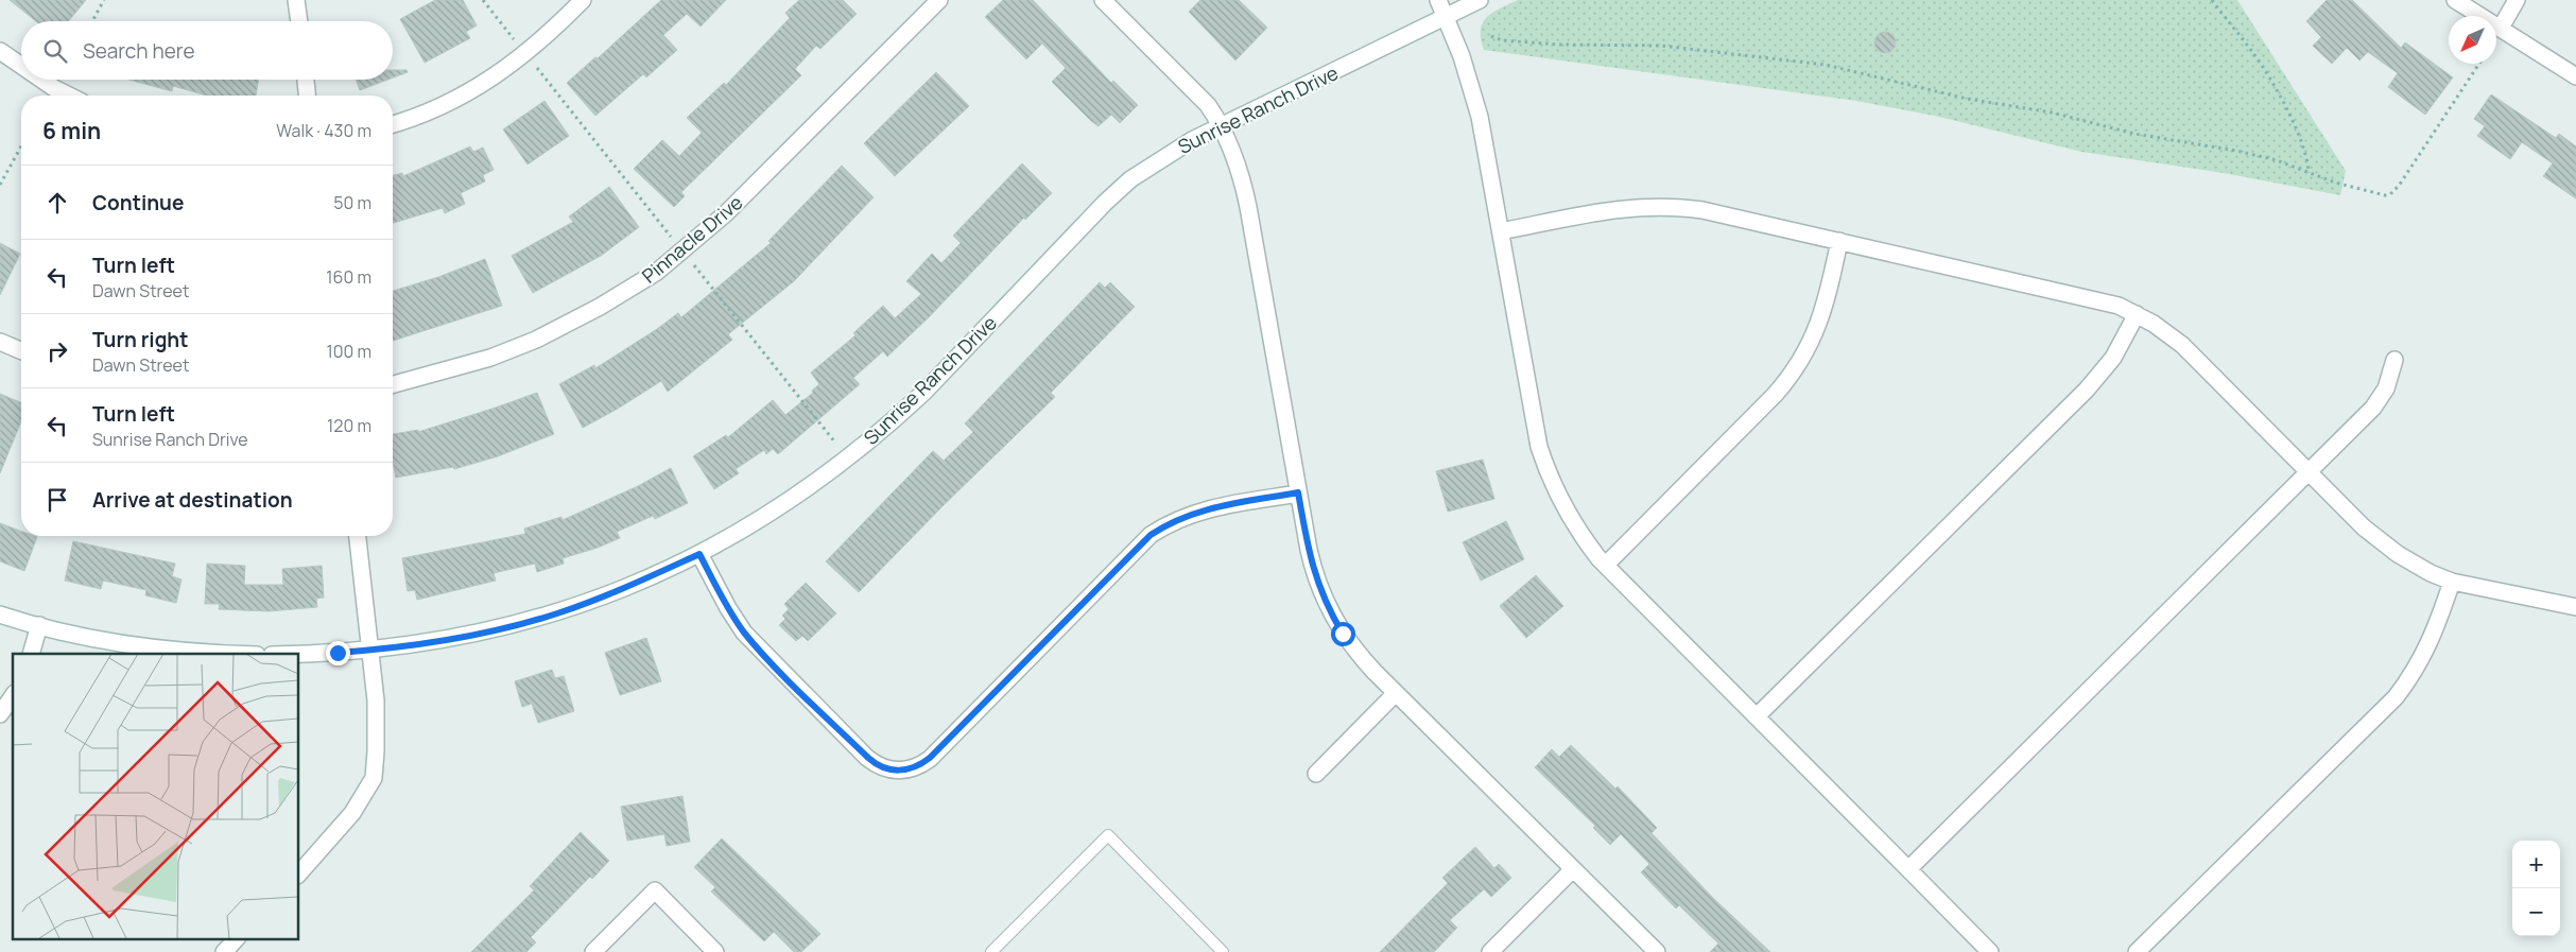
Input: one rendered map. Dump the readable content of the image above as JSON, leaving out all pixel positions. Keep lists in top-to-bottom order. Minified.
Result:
{"streets":{"street":["Sunrise Ranch Drive","Pinnacle Drive"]},"north":"bottom left","page":{"search":"Search here","heading":["6 min","Walk · 430 m"],"list":[["Continue","50 m"],["Turn left","Dawn Street","160 m"],["Turn right","Dawn Street","100 m"],["Turn left","Sunrise Ranch Drive","120 m"],"Arrive at destination"],"map_buttons":["+","−"]}}
